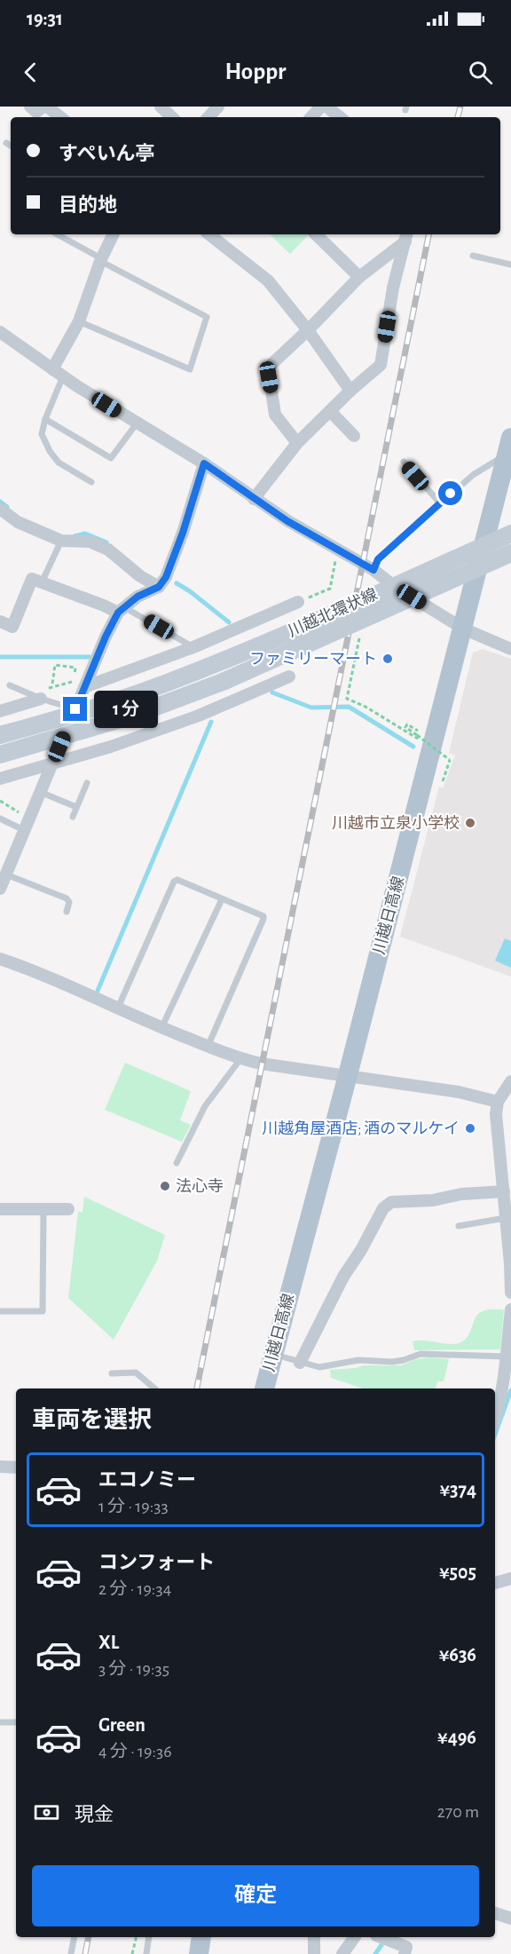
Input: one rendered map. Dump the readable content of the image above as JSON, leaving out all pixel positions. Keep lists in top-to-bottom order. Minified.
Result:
{"streets":{"main road":["川越北環状線","川越日高線"]},"places":["ファミリーマート","川越市立泉小学校","川越角屋酒店; 酒のマルケイ","法心寺"],"page":{"status":"19:31","header":"Hoppr","banner":["すぺいん亭","目的地"],"bubble":"1 分","heading":"車両を選択","list":[{"name":"エコノミー","note":"1 分 · 19:33","value":"¥374"},{"name":"コンフォート","note":"2 分 · 19:34","value":"¥505"},{"name":"XL","note":"3 分 · 19:35","value":"¥636"},{"name":"Green","note":"4 分 · 19:36","value":"¥496"}],"pay":["現金","270 m"],"buttons":"確定"}}
